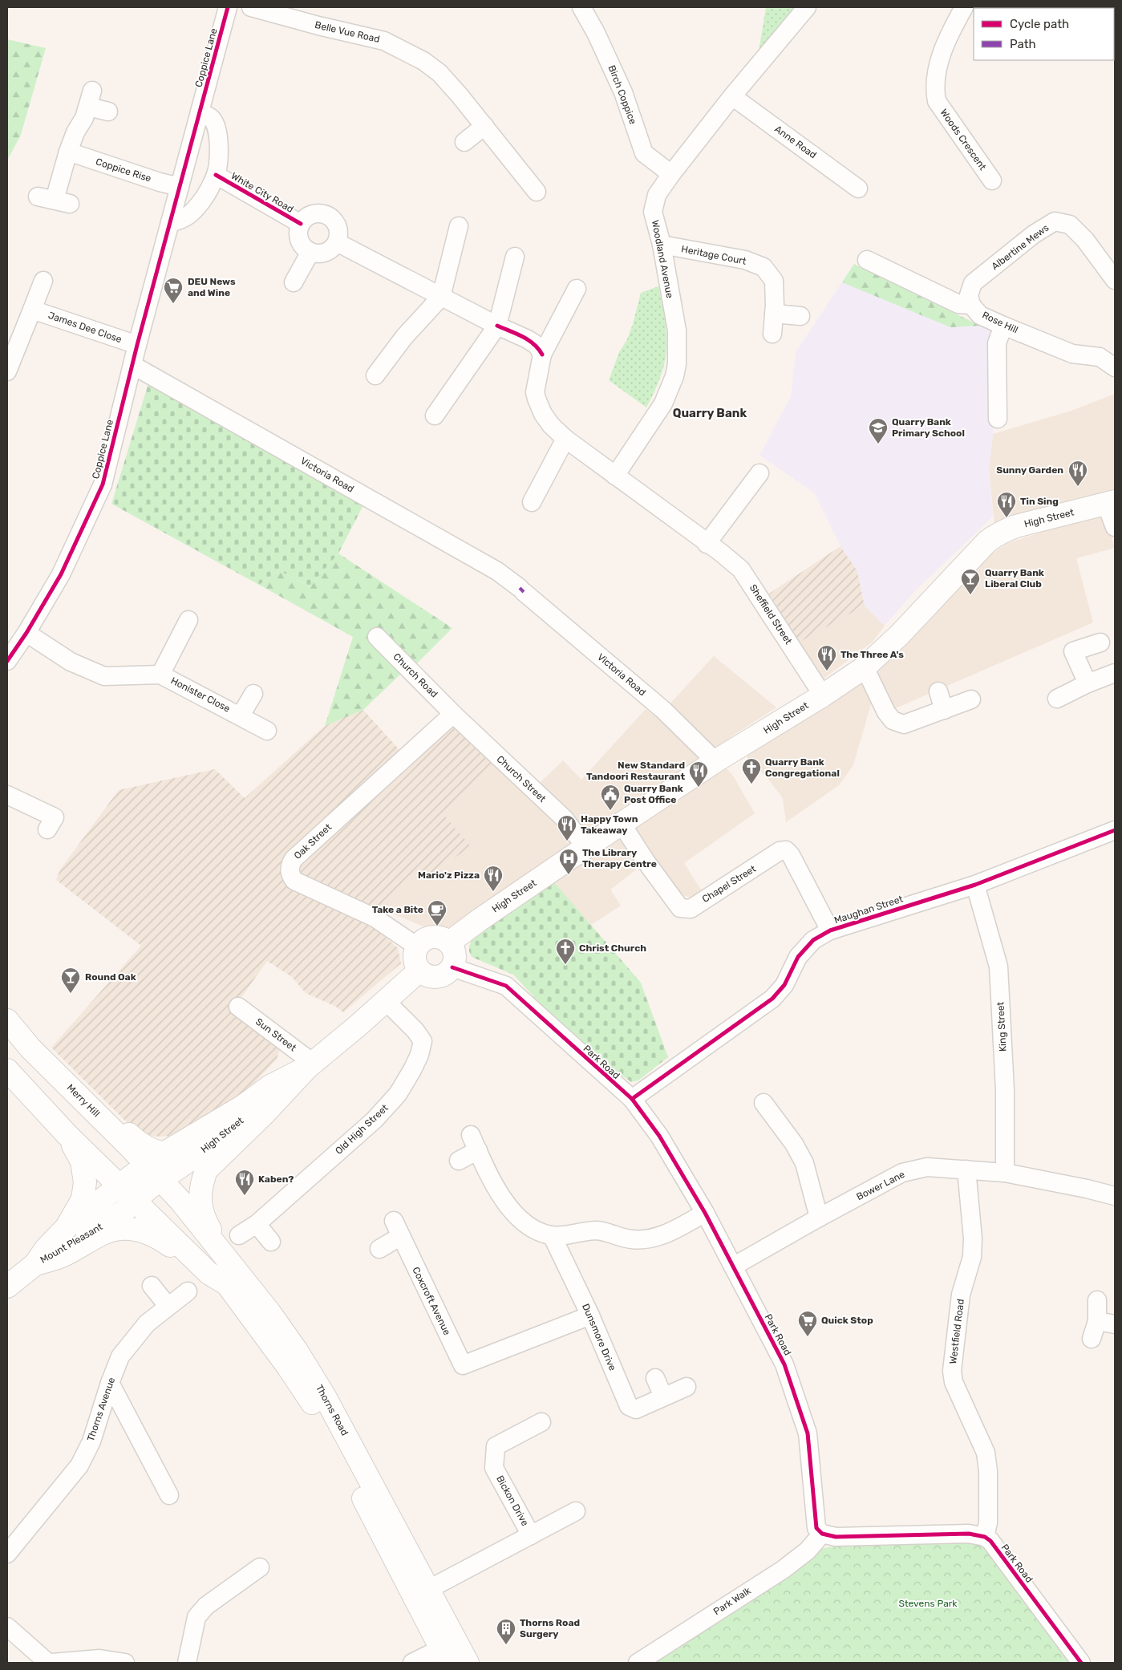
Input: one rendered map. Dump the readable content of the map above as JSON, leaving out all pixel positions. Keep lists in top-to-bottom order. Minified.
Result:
{"streets":{"main road":["High Street","Mount Pleasant","Thorns Road"],"street":["Belle Vue Road","Coppice Lane","Birch Coppice","Woods Crescent","Anne Road","Coppice Rise","White City Road","Albertine Mews","Heritage Court","Woodland Avenue","Rose Hill","James Dee Close","Victoria Road","Sheffield Street","Church Road","Honister Close","Church Street","Oak Street","Chapel Street","Maughan Street","King Street","Sun Street","Park Road","Old High Street","Bower Lane","Coxcroft Avenue","Westfield Road","Dunsmore Drive","Thorns Avenue","Bickon Drive","Park Walk"]},"crossings":[["Coppice Lane","Coppice Rise"],["Coppice Lane","James Dee Close"],["Coppice Lane","Victoria Road"],["Coppice Lane","Honister Close"],["Birch Coppice","Woodland Avenue"],["Anne Road","Woodland Avenue"],["Albertine Mews","Rose Hill"],["Heritage Court","Woodland Avenue"],["Woodland Avenue","Sheffield Street"],["Victoria Road","High Street"],["High Street","Sheffield Street"],["High Street","Church Street"],["High Street","Oak Street"],["High Street","Chapel Street"],["High Street","Sun Street"],["High Street","Park Road"],["High Street","Old High Street"],["High Street","Mount Pleasant"],["High Street","Thorns Road"],["Church Road","Church Street"],["Church Road","Oak Street"],["Church Street","Oak Street"],["Oak Street","Park Road"],["Chapel Street","Maughan Street"],["Maughan Street","King Street"],["Maughan Street","Park Road"],["King Street","Bower Lane"],["Park Road","Bower Lane"],["Park Road","Westfield Road"],["Park Road","Park Walk"],["Bower Lane","Westfield Road"],["Mount Pleasant","Thorns Road"],["Coxcroft Avenue","Dunsmore Drive"],["Thorns Road","Bickon Drive"]],"districts":["Quarry Bank"],"parks":["Stevens Park"],"places":{"supermarket":["DEU News and Wine","Quick Stop"],"school or university":["Quarry Bank Primary School"],"restaurant":["Sunny Garden","Tin Sing","The Three A's","New Standard Tandoori Restaurant","Happy Town Takeaway","Mario'z Pizza","Kaben?"],"bar":["Quarry Bank Liberal Club","Round Oak"],"church":["Quarry Bank Congregational","Christ Church"],"public building":["Quarry Bank Post Office"],"hospital":["The Library Therapy Centre"],"cafe":["Take a Bite"],"building":["Thorns Road Surgery"]},"legend":["Cycle path","Path"]}
